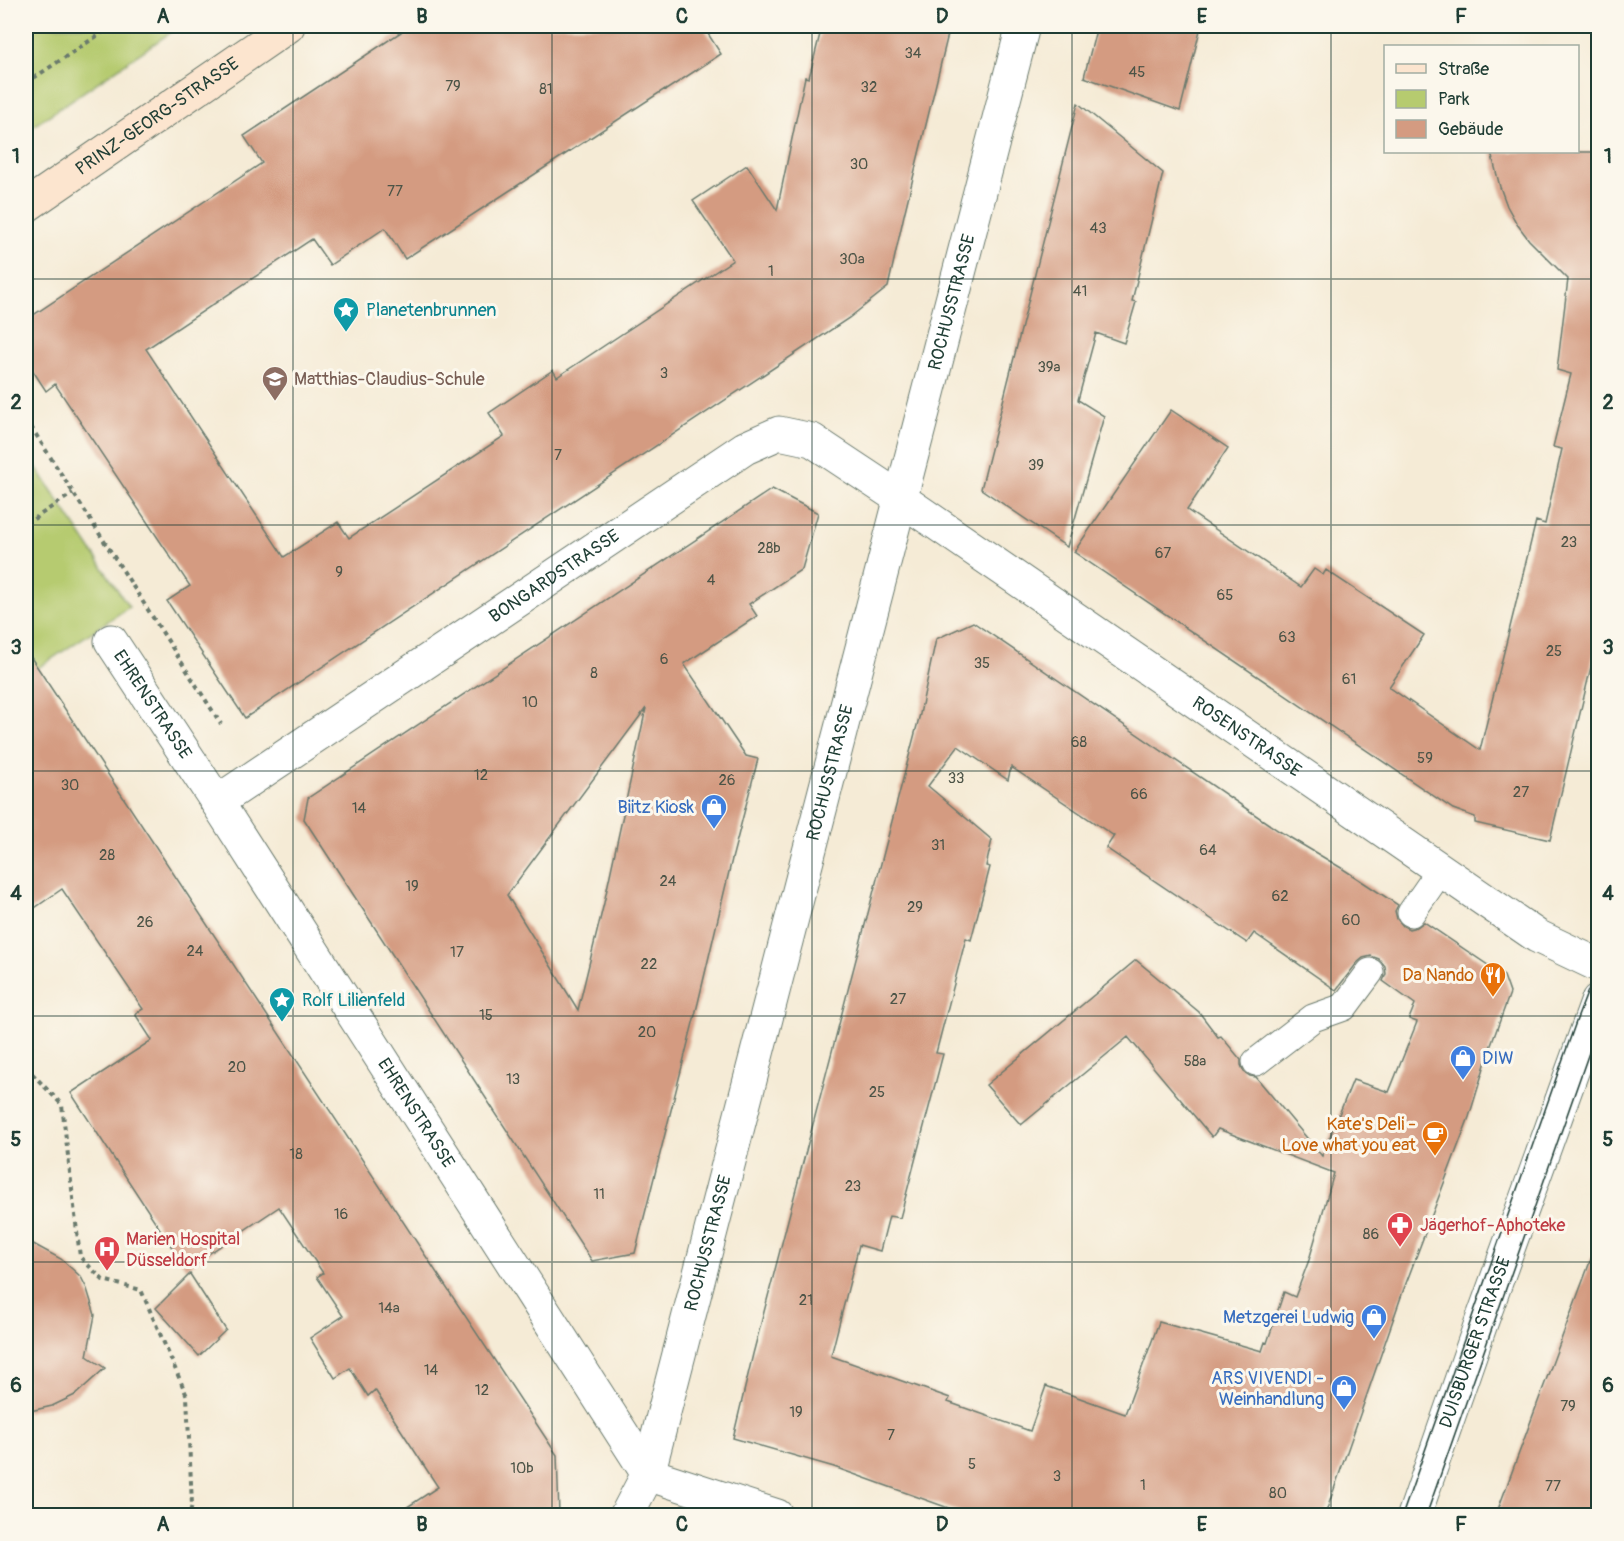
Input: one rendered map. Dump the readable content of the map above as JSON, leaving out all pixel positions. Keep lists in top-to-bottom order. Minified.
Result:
{"streets":{"main road":["PRINZ-GEORG-STRASSE"],"street":["ROCHUSSTRASSE","BONGARDSTRASSE","EHRENSTRASSE","ROSENSTRASSE","DUISBURGER STRASSE"]},"crossings":[["ROCHUSSTRASSE","BONGARDSTRASSE"],["ROCHUSSTRASSE","EHRENSTRASSE"],["ROCHUSSTRASSE","ROSENSTRASSE"],["BONGARDSTRASSE","EHRENSTRASSE"],["BONGARDSTRASSE","ROSENSTRASSE"]],"places":{"place":["Planetenbrunnen","Rolf Lilienfeld"],"school or university":["Matthias-Claudius-Schule"],"shop":["Biitz Kiosk","DIW","Metzgerei Ludwig","ARS VIVENDI - Weinhandlung"],"restaurant":["Da Nando"],"cafe":["Kate's Deli - Love what you eat"],"pharmacy":["Jägerhof-Aphoteke"],"hospital":["Marien Hospital Düsseldorf"]},"house_numbers":["34","45","79","32","81","30","77","43","30a","1","41","39a","3","7","39","23","28b","67","9","4","65","63","25","6","35","8","61","10","68","59","12","33","26","30","27","66","14","31","64","28","24","19","62","29","60","26","24","17","22","27","15","20","58a","20","13","25","18","23","11","16","86","21","14a","14","12","79","19","7","5","10b","3","1","77","80"],"legend":["Straße","Park","Gebäude"],"grid":{"columns":["A","B","C","D","E","F"],"rows":["1","2","3","4","5","6"]}}
